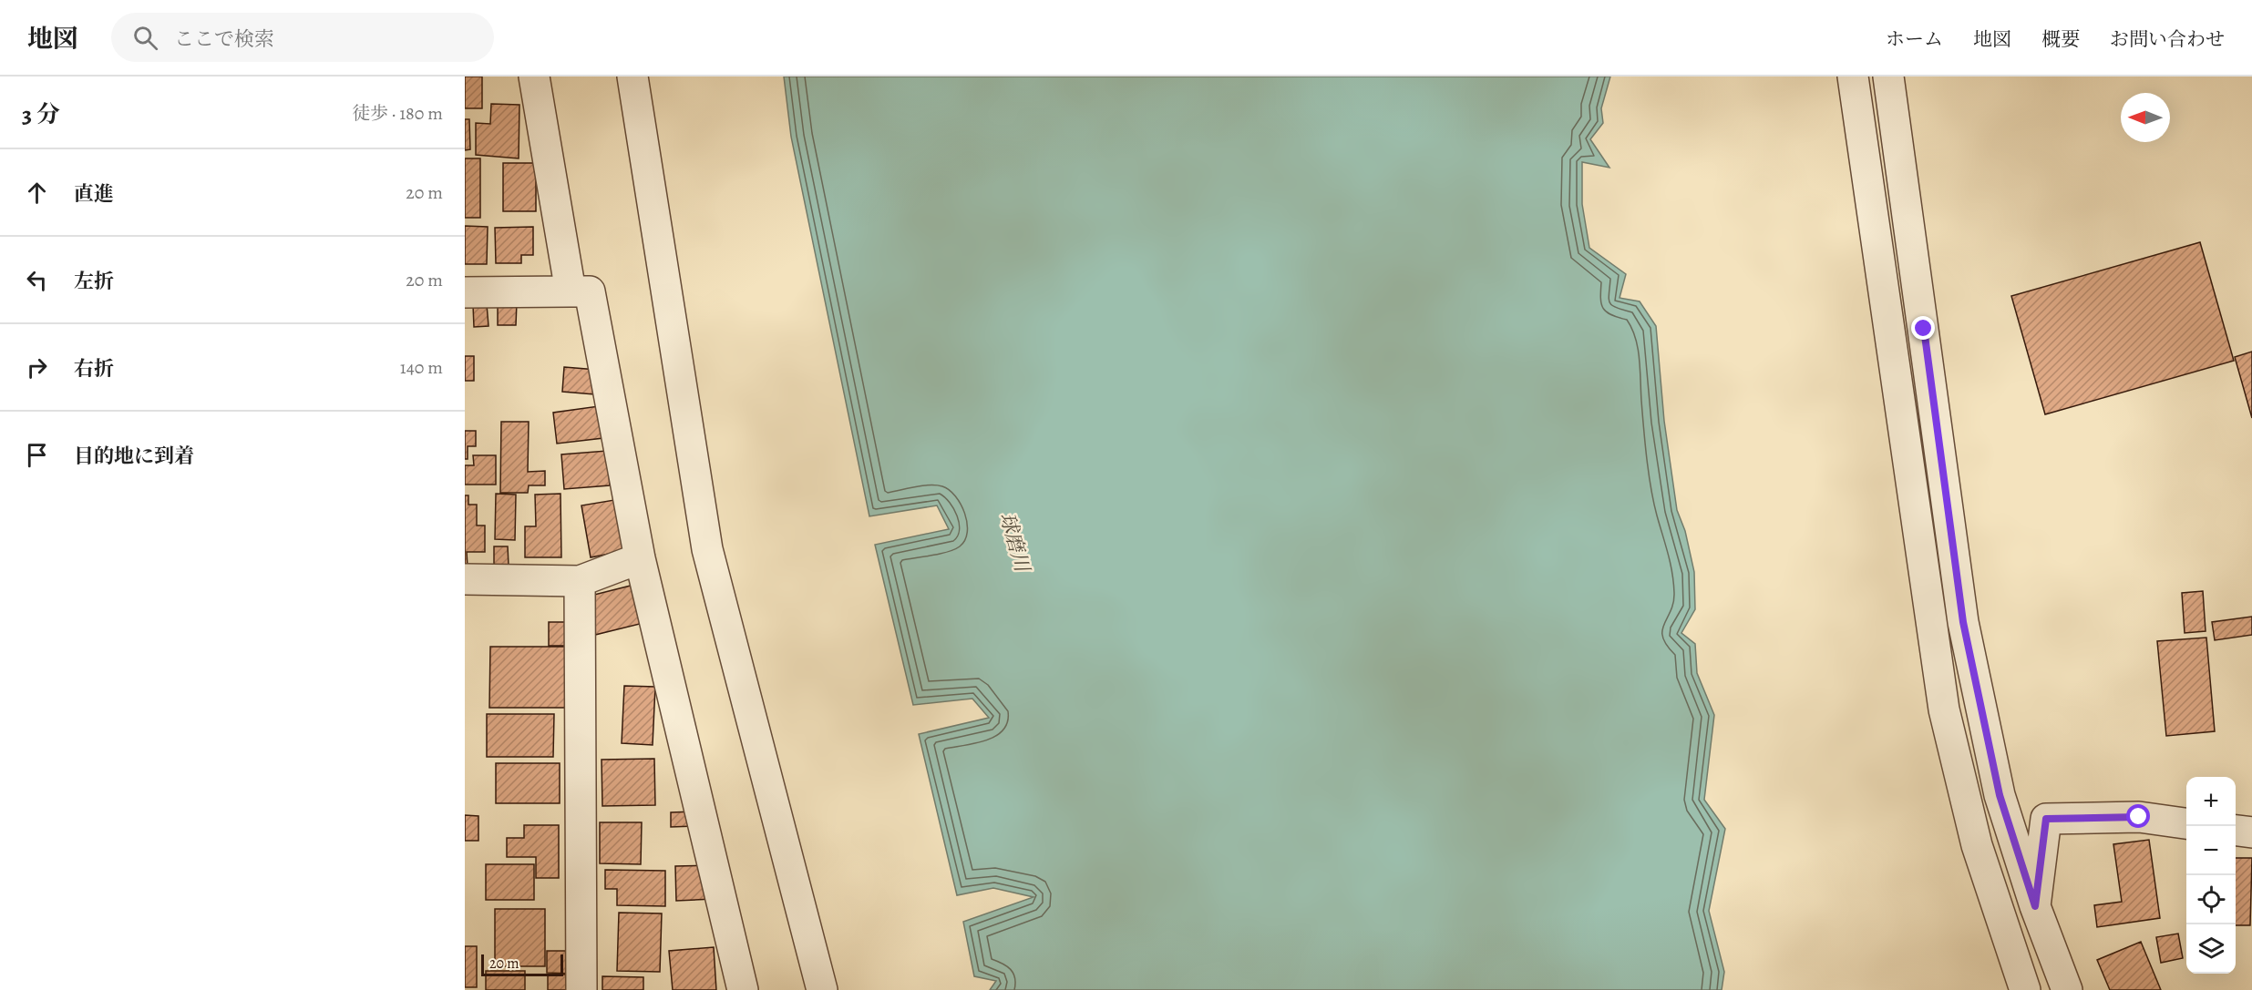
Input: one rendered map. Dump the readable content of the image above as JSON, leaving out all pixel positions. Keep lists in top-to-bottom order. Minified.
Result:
{"water":["球磨川"],"scale_bar":"20 m","north":"left","page":{"header":"地図","search":"ここで検索","nav":["ホーム","地図","概要","お問い合わせ"],"heading":["3 分","徒歩 · 180 m"],"list":[["直進","20 m"],["左折","20 m"],["右折","140 m"],"目的地に到着"],"map_buttons":["+","−"],"scale":"20 m"}}
